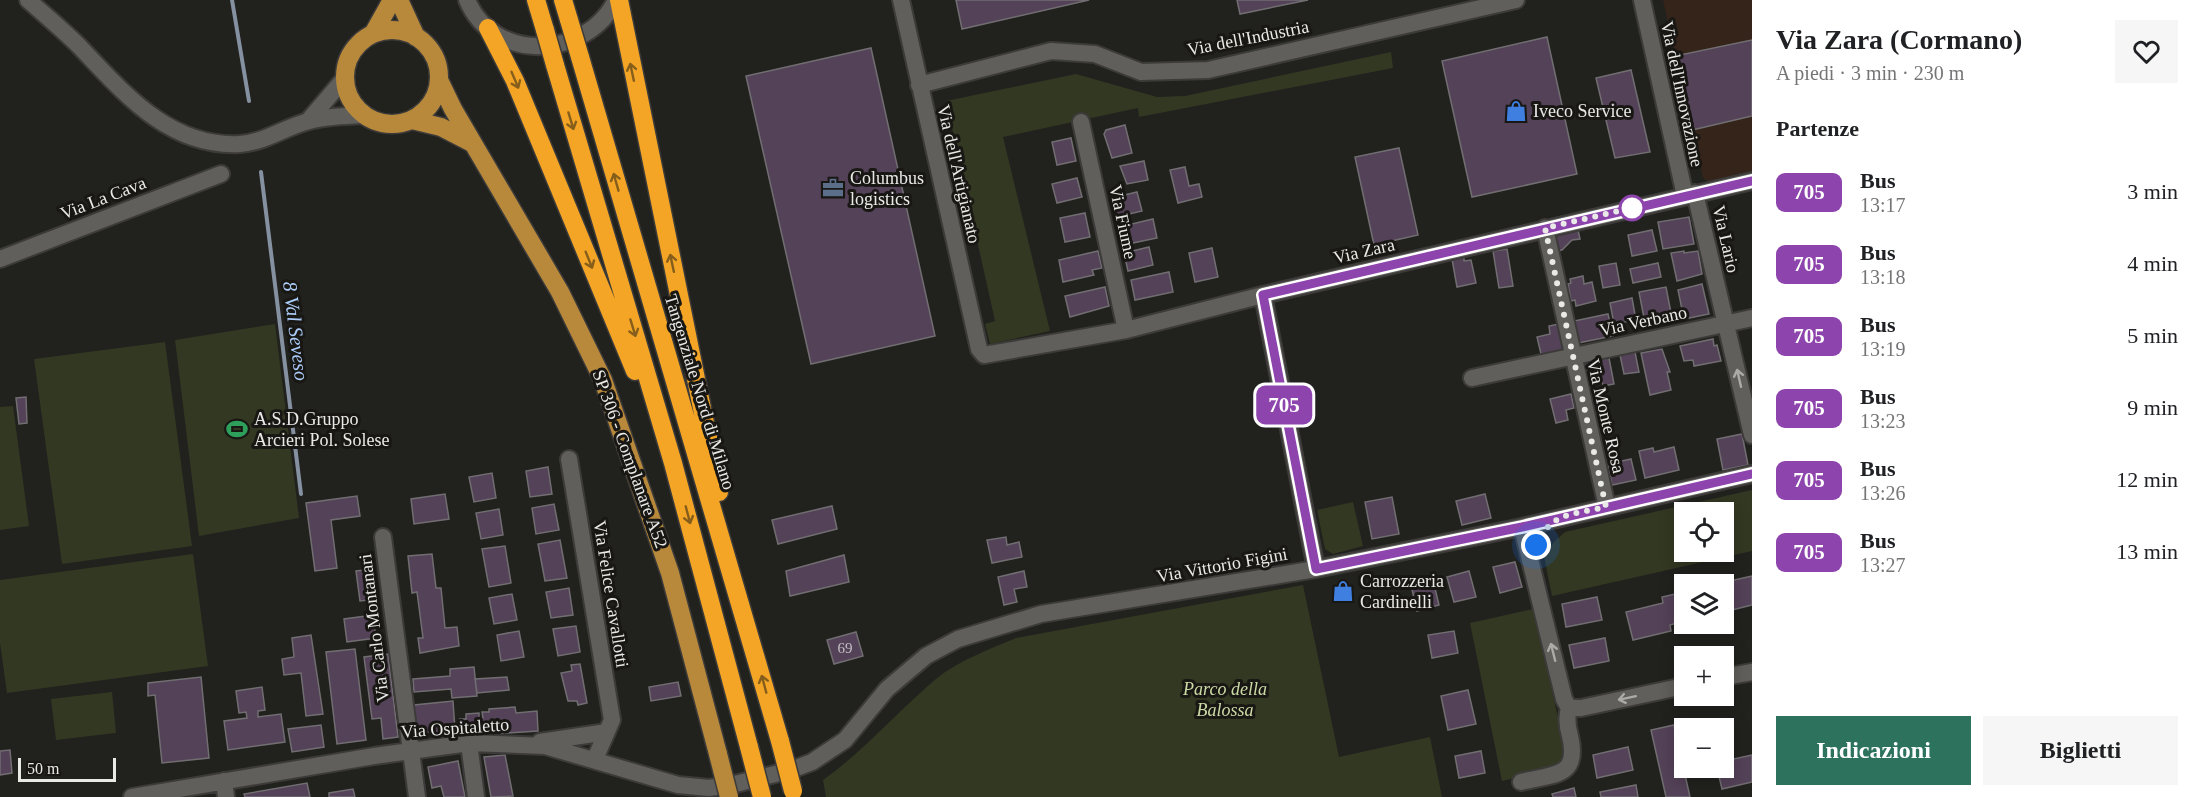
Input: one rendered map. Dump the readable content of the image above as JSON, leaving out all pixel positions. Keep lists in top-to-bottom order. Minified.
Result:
{"streets":{"highway":["Tangenziale Nord di Milano"],"main road":["SP 306 - Complanare A52"],"street":["Via dell'Industria","Via dell'Innovazione","Via dell'Artigianato","Via La Cava","Via Fiume","Via Lario","Via Zara","Via Verbano","Via Monte Rosa","Via Vittorio Figini","Via Felice Cavallotti","Via Carlo Montanari","Via Ospitaletto"]},"crossings":[["Via dell'Industria","Via dell'Artigianato"],["Via dell'Innovazione","Via Lario"],["Via dell'Innovazione","Via Zara"],["Via dell'Artigianato","Via Zara"],["Via Fiume","Via Zara"],["Via Lario","Via Zara"],["Via Lario","Via Verbano"],["Via Zara","Via Monte Rosa"],["Via Verbano","Via Monte Rosa"],["Via Monte Rosa","Via Vittorio Figini"],["Via Vittorio Figini","Via Ospitaletto"],["Via Felice Cavallotti","Via Ospitaletto"],["Via Carlo Montanari","Via Ospitaletto"]],"one_way":["Via Lario"],"water":["8 Val Seveso"],"parks":["Parco della Balossa"],"places":{"shop":["Iveco Service","Carrozzeria Cardinelli"],"office":["Columbus logistics"],"sports":["A.S.D.Gruppo Arcieri Pol. Solese"]},"lines":["bus line 705"],"house_numbers":["69"],"scale_bar":"50 m","page":{"on_map":"705","heading":[["Via Zara (Cormano)","A piedi · 3 min · 230 m"],"Partenze"],"list":[{"mark":"705","name":"Bus","note":"13:17","value":"3 min"},{"mark":"705","name":"Bus","note":"13:18","value":"4 min"},{"mark":"705","name":"Bus","note":"13:19","value":"5 min"},{"mark":"705","name":"Bus","note":"13:23","value":"9 min"},{"mark":"705","name":"Bus","note":"13:26","value":"12 min"},{"mark":"705","name":"Bus","note":"13:27","value":"13 min"}],"map_buttons":["+","−"],"buttons":["Indicazioni","Biglietti"],"scale":"50 m"}}
